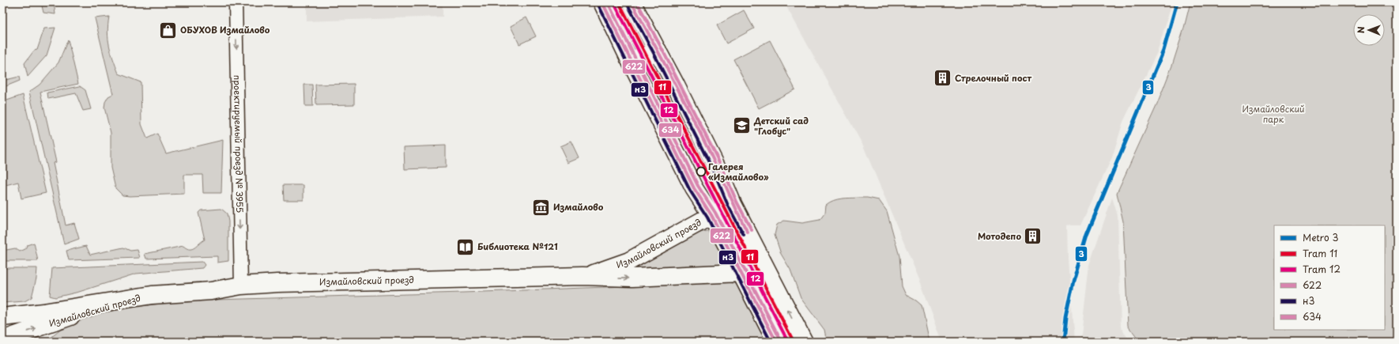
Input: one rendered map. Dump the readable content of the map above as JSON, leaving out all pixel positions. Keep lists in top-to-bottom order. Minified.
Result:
{"streets":{"street":["проектируемый проезд № 3955","Измайловский проезд"]},"crossings":[["проектируемый проезд № 3955","Измайловский проезд"]],"one_way":["проектируемый проезд № 3955"],"parks":["Измайловский парк"],"places":{"shop":["ОБУХОВ Измайлово"],"building":["Стрелочный пост","Мотодепо"],"school or university":["Детский сад \"Глобус\""],"other":["Галерея «Измайлово»"],"museum":["Измайлово"],"library":["Библиотека №121"]},"lines":["metro line 3","tram line 11","transit line 622","transit line 634","tram line 12","transit line н3"],"legend":["Metro 3","Tram 11","Tram 12","622","н3","634"],"north":"left"}
